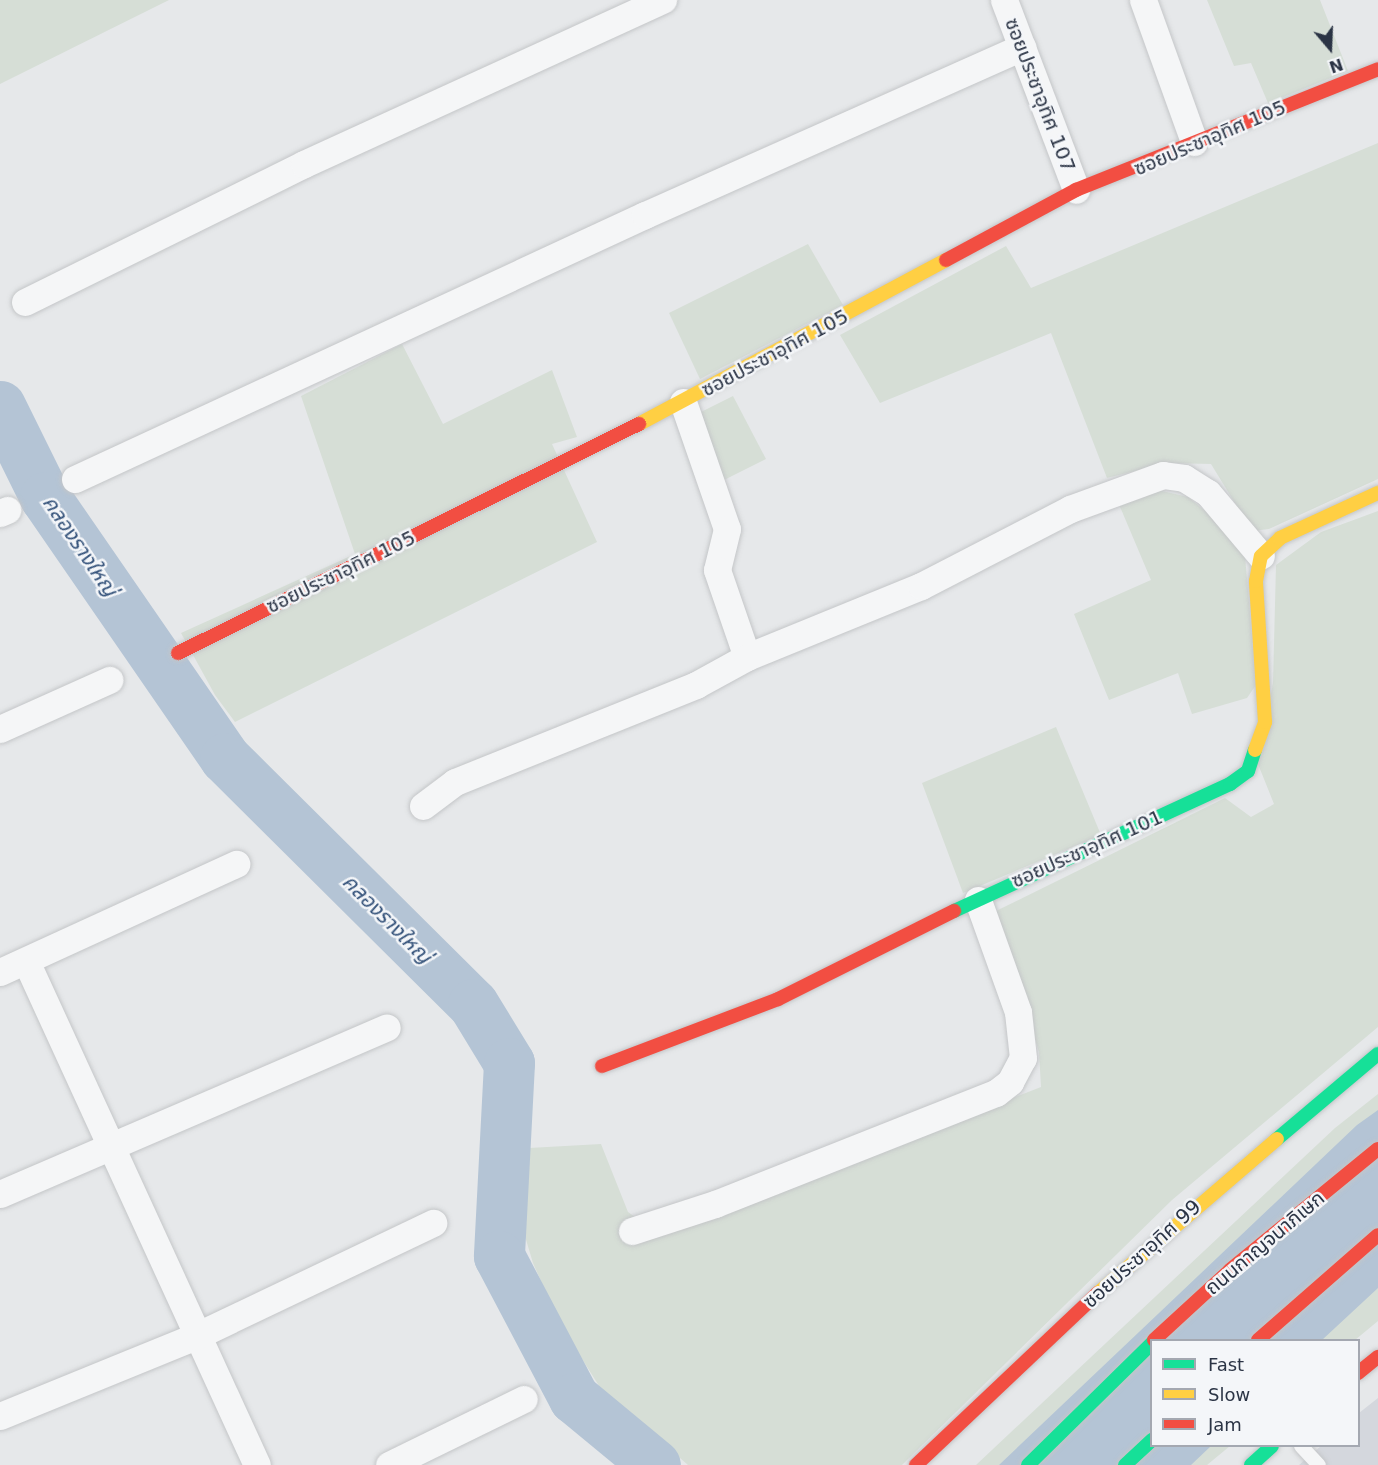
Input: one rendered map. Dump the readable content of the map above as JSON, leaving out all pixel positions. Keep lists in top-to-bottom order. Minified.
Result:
{"streets":{"main road":["ซอยประชาอุทิศ 105","ซอยประชาอุทิศ 101","ถนนกาญจนาภิเษก","ซอยประชาอุทิศ 99"],"street":["ซอยประชาอุทิศ 107"]},"crossings":[["ซอยประชาอุทิศ 107","ซอยประชาอุทิศ 105"]],"water":["คลองรางใหญ่"],"legend":["Fast","Slow","Jam"],"north":"bottom"}
